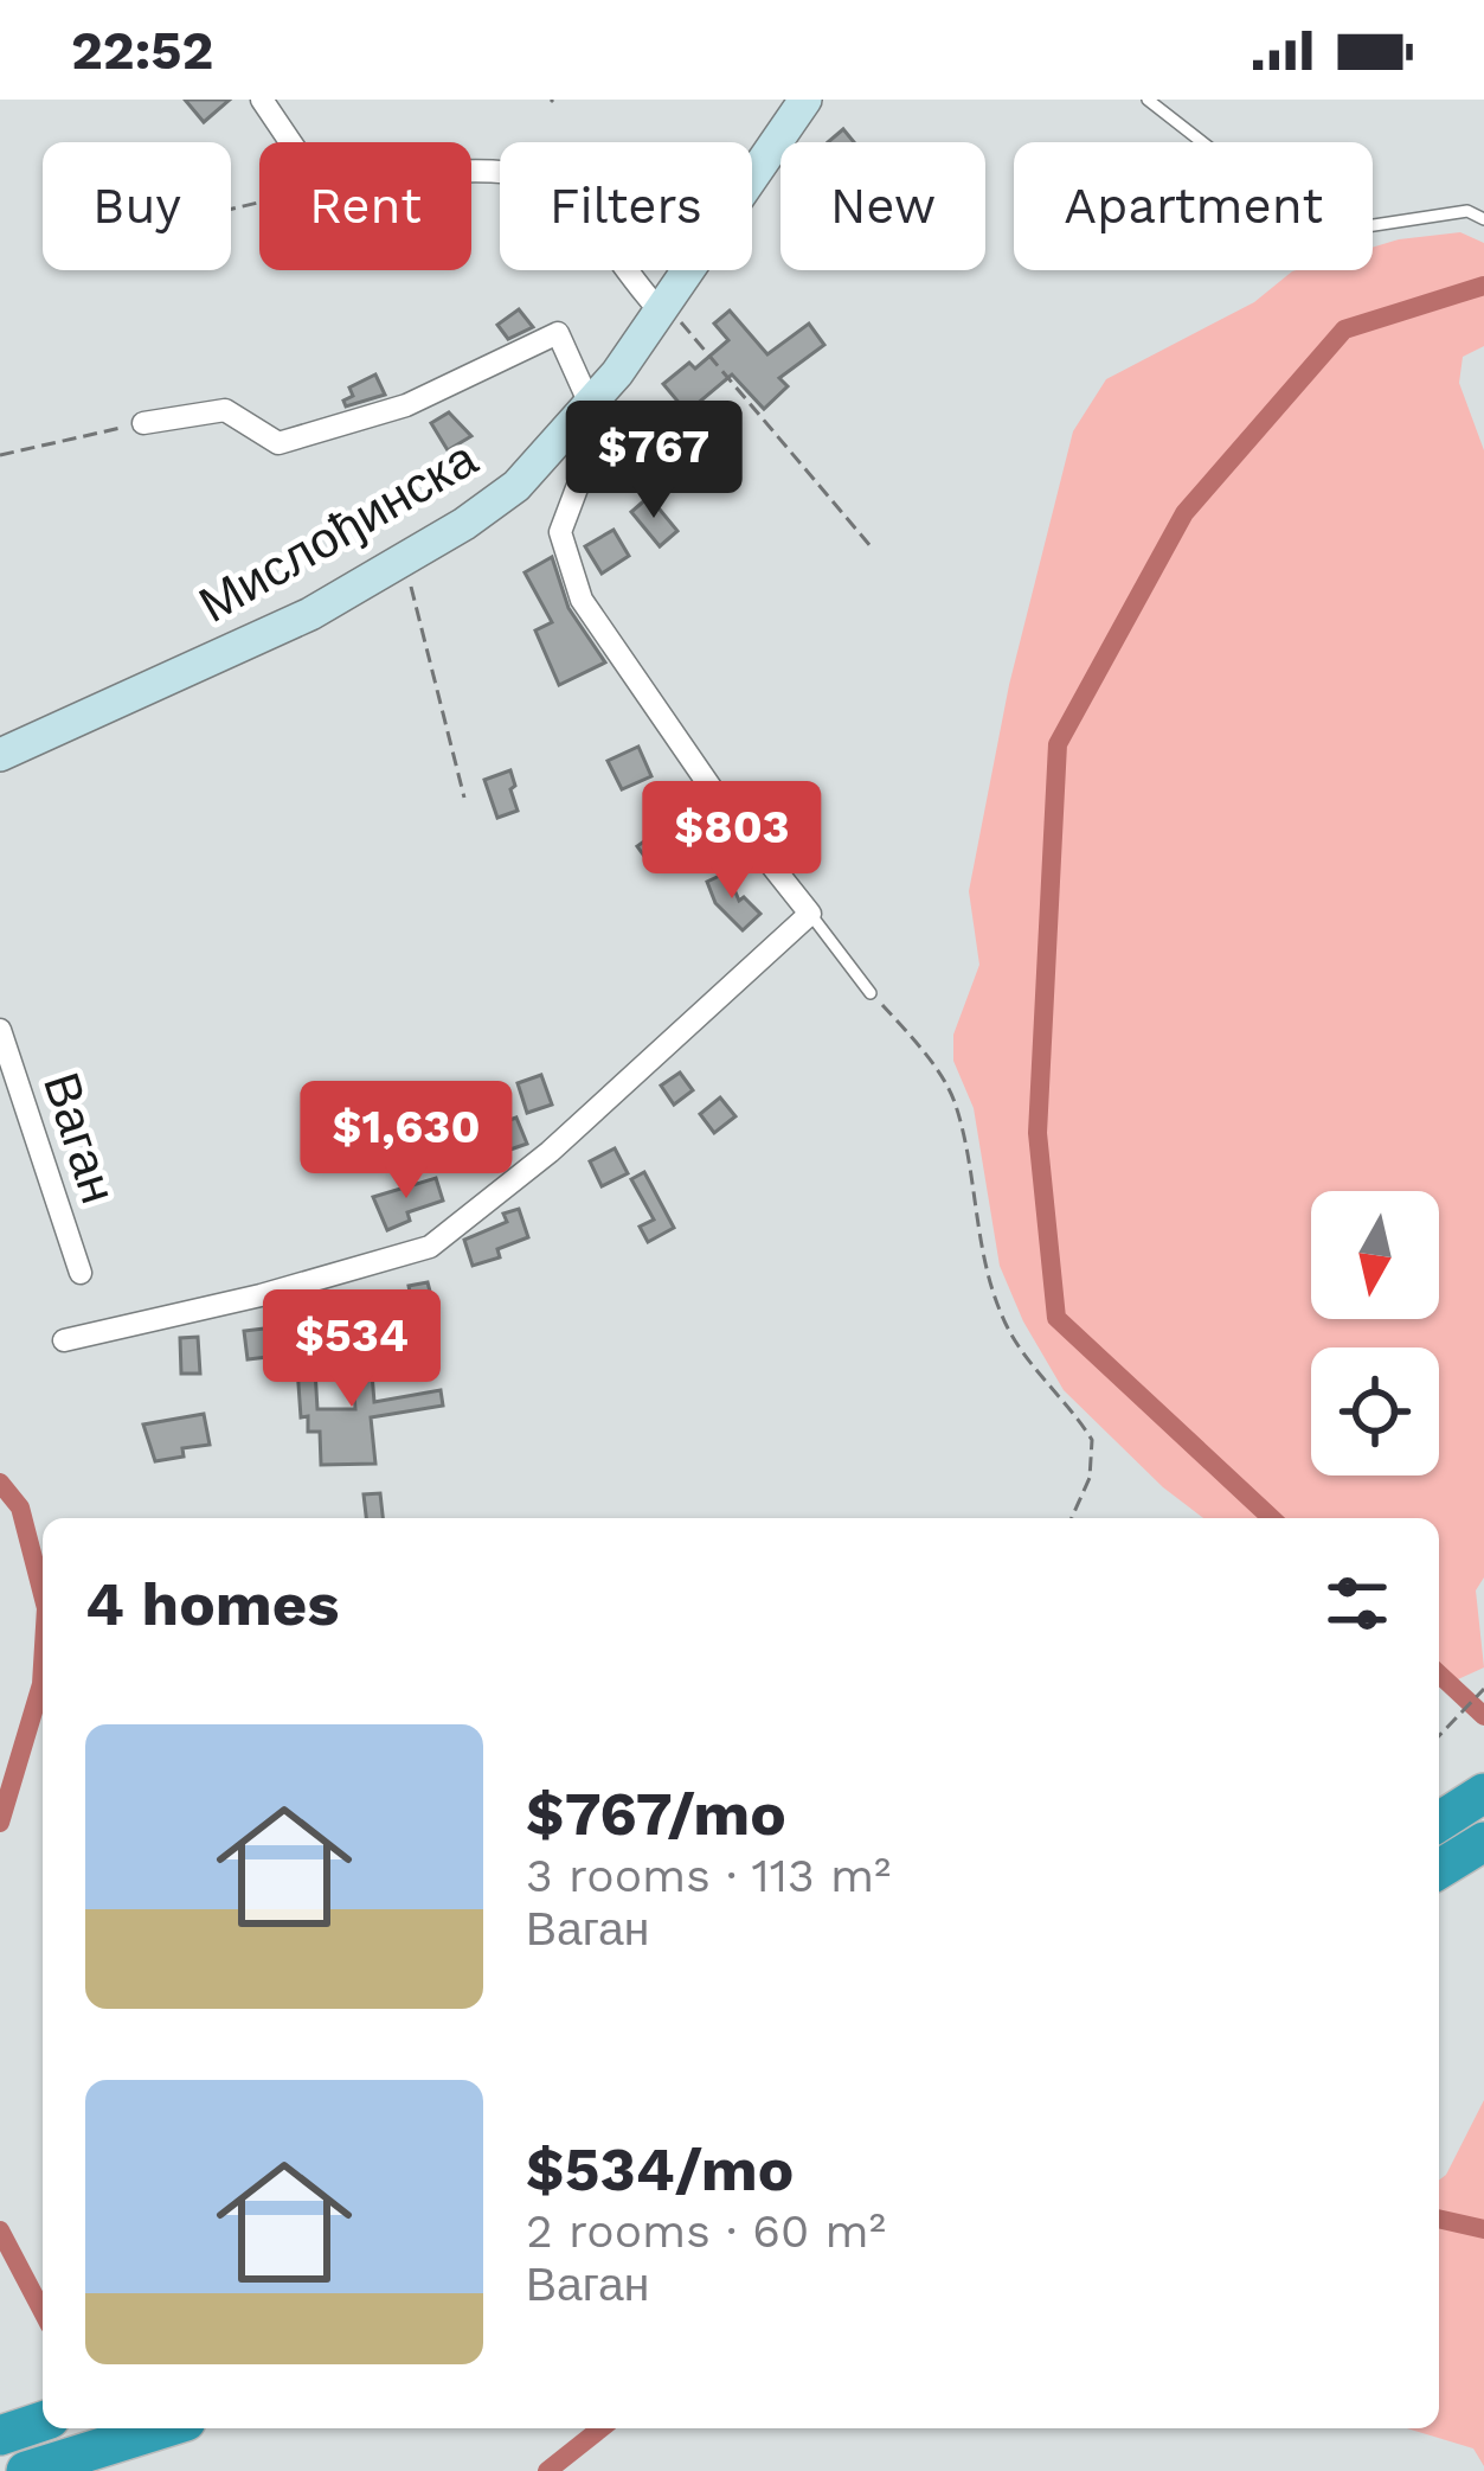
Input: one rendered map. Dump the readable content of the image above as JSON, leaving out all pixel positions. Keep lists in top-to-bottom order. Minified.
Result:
{"streets":{"main road":["Мислођинска"],"street":["Ваган"]},"north":"bottom","page":{"status":"22:52","chip":["Buy","Rent","Filters","New","Apartment"],"price":["$767","$803","$1,630","$534"],"heading":"4 homes","list":[{"name":"$767/mo","note":"3 rooms · 113 m² · Ваган"},{"name":"$534/mo","note":"2 rooms · 60 m² · Ваган"}]}}
